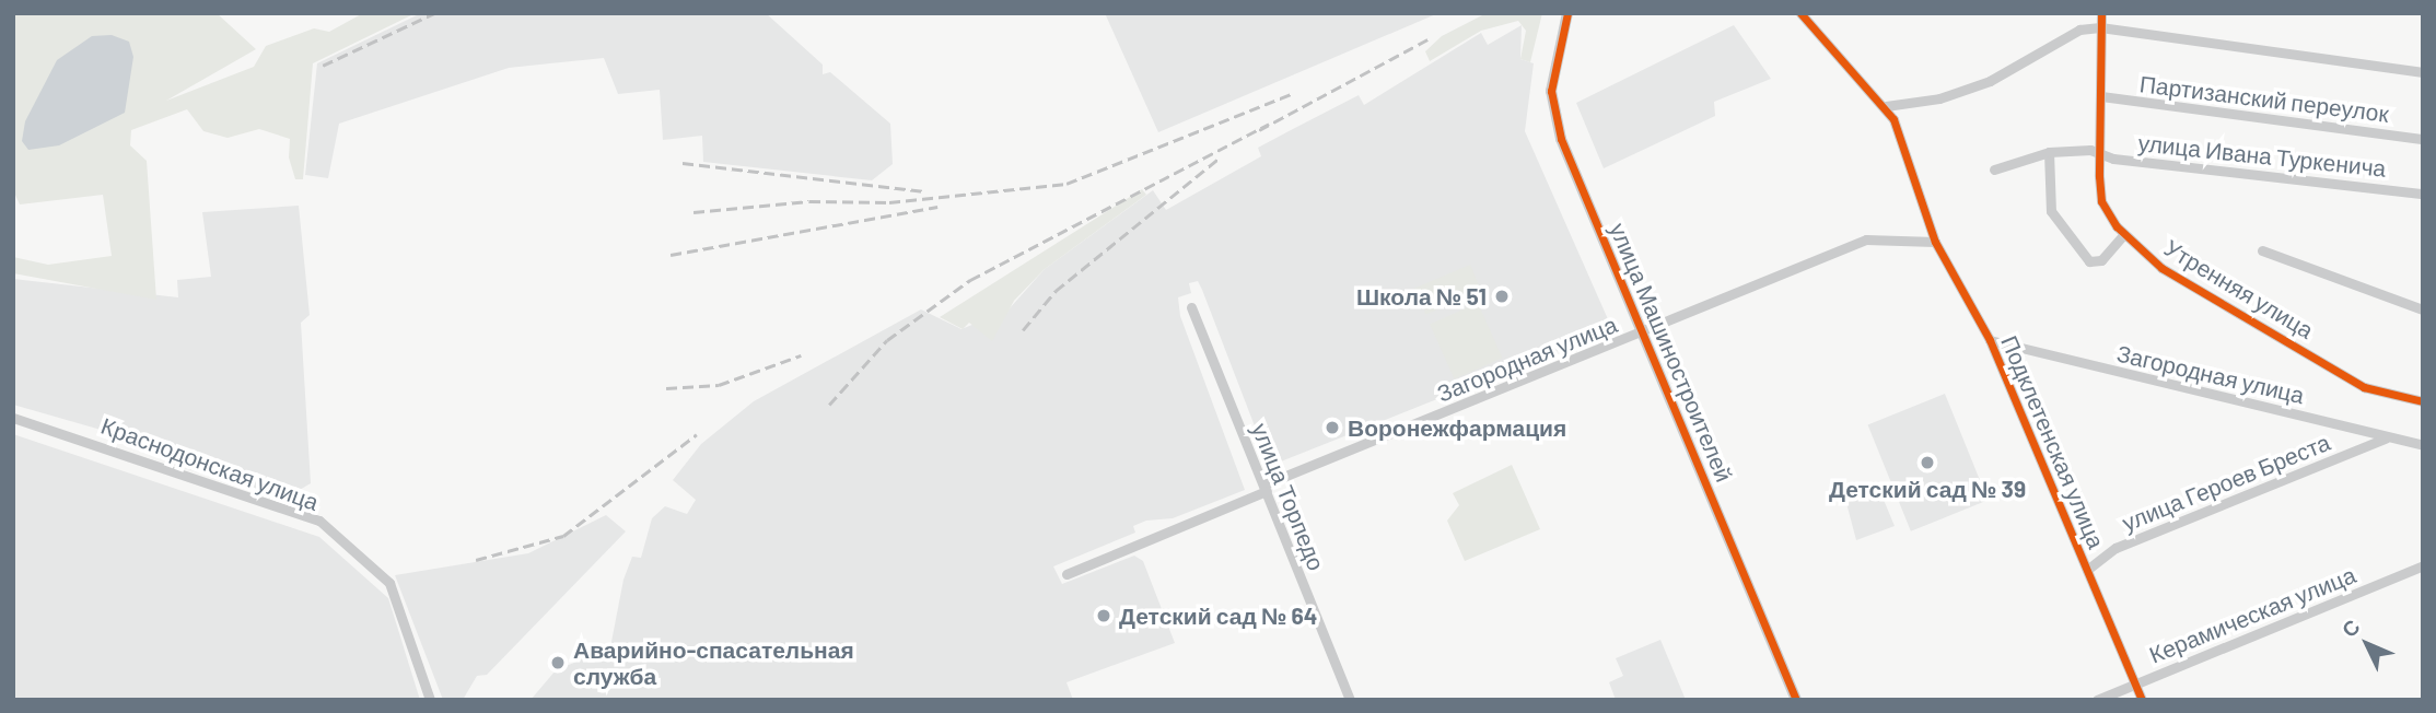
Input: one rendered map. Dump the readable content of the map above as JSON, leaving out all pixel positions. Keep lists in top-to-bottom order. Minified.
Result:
{"streets":{"street":["Партизанский переулок","улица Ивана Туркенича","Утренняя улица","улица Машиностроителей","Загородная улица","Подклетенская улица","Краснодонская улица","улица Героев Бреста","улица Торпедо","Керамическая улица"]},"crossings":[["Партизанский переулок","Утренняя улица"],["улица Ивана Туркенича","Утренняя улица"],["улица Машиностроителей","Загородная улица"],["Загородная улица","Подклетенская улица"],["Загородная улица","улица Героев Бреста"],["Загородная улица","улица Торпедо"],["Подклетенская улица","улица Героев Бреста"],["Подклетенская улица","Керамическая улица"]],"places":["Школа № 51","Воронежфармация","Детский сад № 39","Детский сад № 64","Аварийно-спасательная служба"],"north":"top left"}
